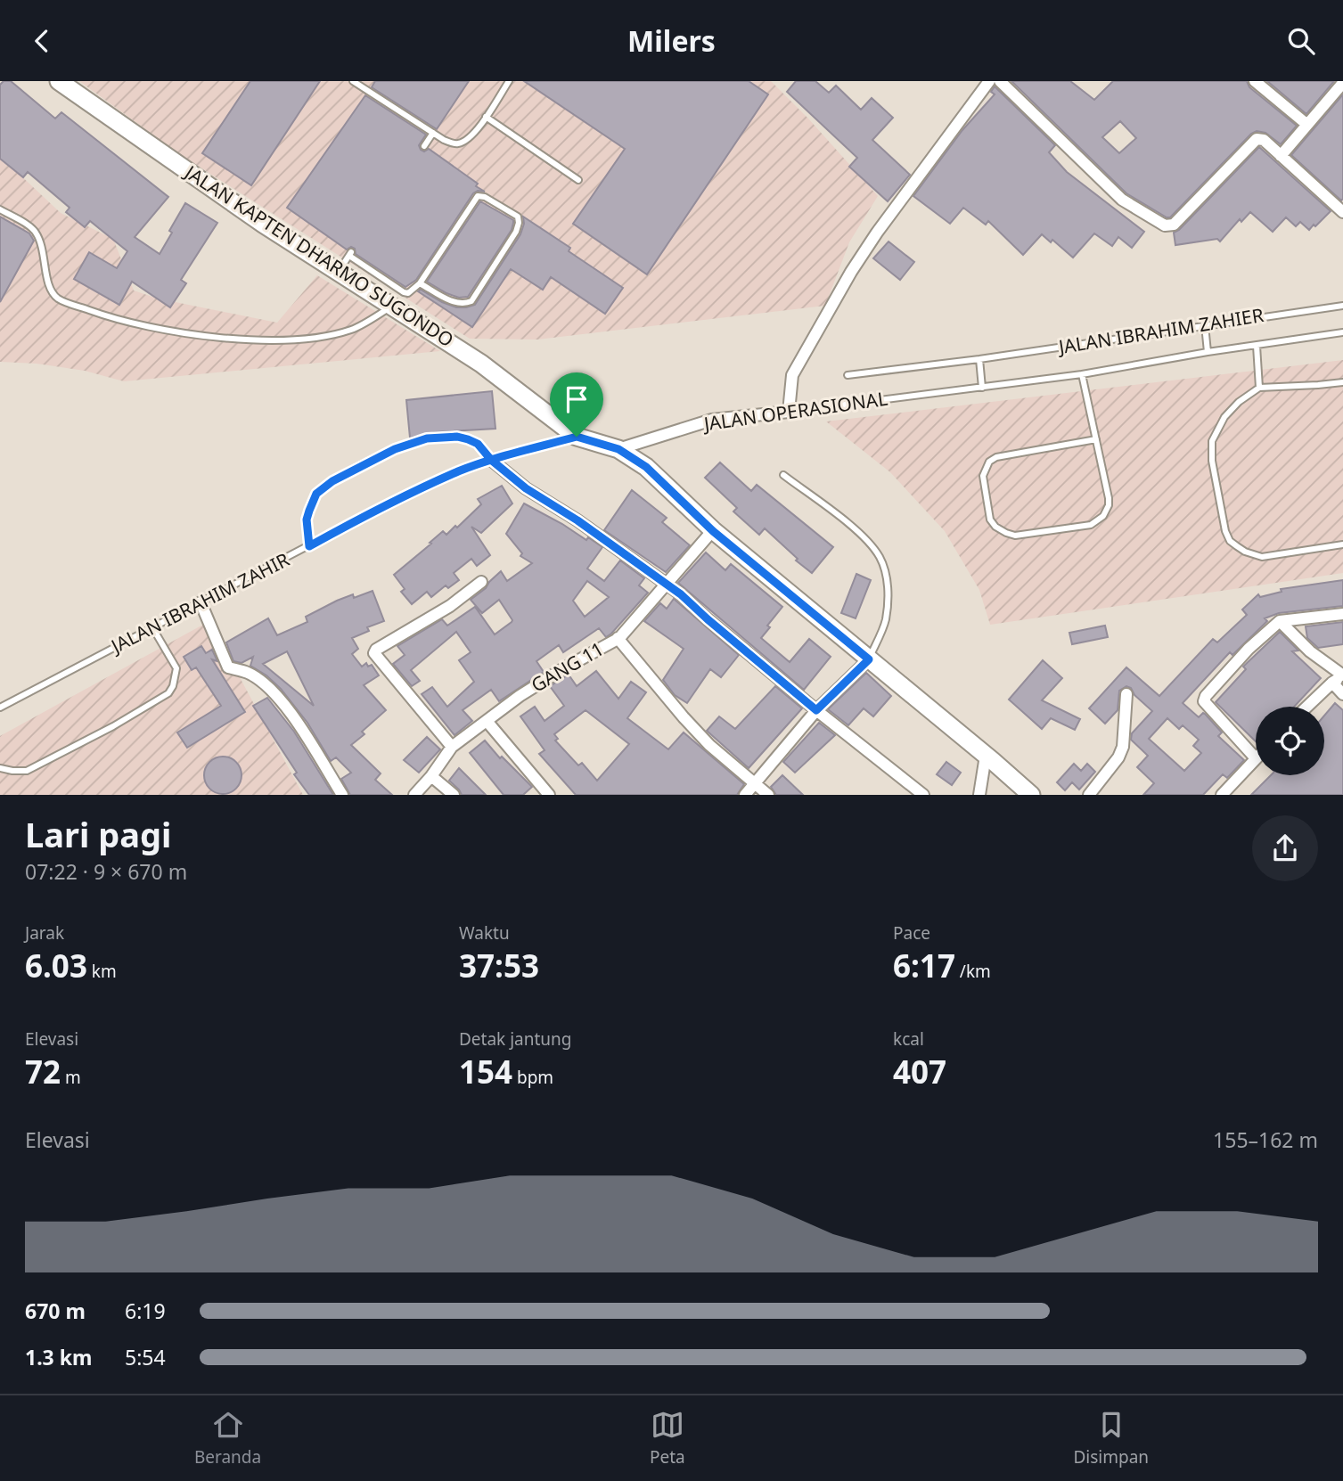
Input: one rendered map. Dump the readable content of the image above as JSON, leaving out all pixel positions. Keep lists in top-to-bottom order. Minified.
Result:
{"streets":{"main road":["JALAN KAPTEN DHARMO SUGONDO"],"street":["JALAN OPERASIONAL","GANG 11"],"lane":["JALAN IBRAHIM ZAHIER","JALAN IBRAHIM ZAHIR"]},"crossings":[["JALAN KAPTEN DHARMO SUGONDO","JALAN IBRAHIM ZAHIR"],["JALAN IBRAHIM ZAHIER","JALAN OPERASIONAL"]],"page":{"header":"Milers","heading":["Lari pagi","07:22 · 9 × 670 m"],"stats":[["Jarak","6.03 km"],["Waktu","37:53"],["Pace","6:17 /km"],["Elevasi","72 m"],["Detak jantung","154 bpm"],["kcal","407"]],"chart":["Elevasi","155–162 m"],"list":[{"name":"670 m","note":"6:19"},{"name":"1.3 km","note":"5:54"}],"tabs":["Beranda","Peta","Disimpan"]}}
